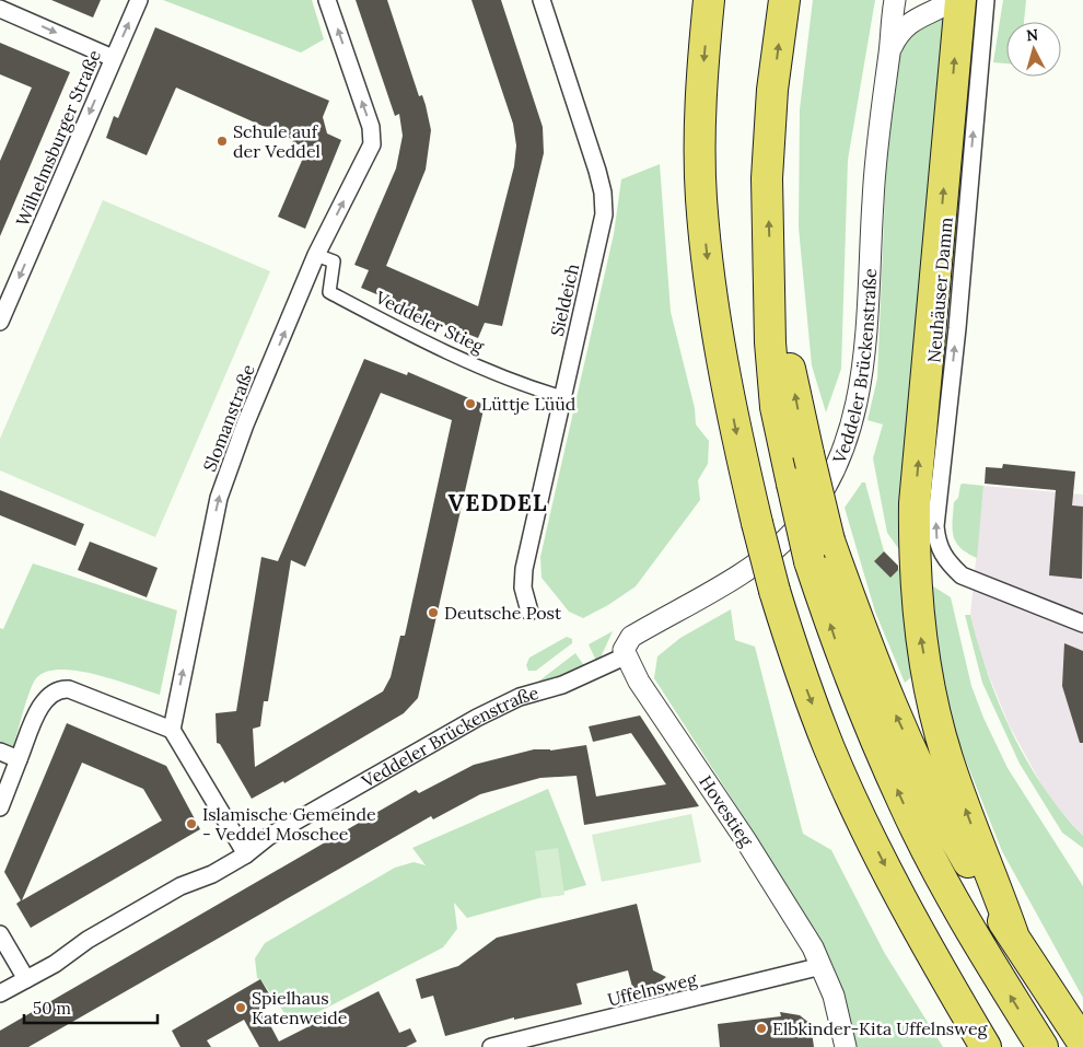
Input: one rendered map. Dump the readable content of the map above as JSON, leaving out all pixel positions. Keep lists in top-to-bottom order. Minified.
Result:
{"streets":{"street":["Wilhelmsburger Straße","Neuhäuser Damm","Sieldeich","Veddeler Stieg","Veddeler Brückenstraße","Slomanstraße","Hovestieg","Uffelnsweg"]},"crossings":[["Sieldeich","Veddeler Stieg"],["Veddeler Stieg","Slomanstraße"],["Veddeler Brückenstraße","Hovestieg"],["Hovestieg","Uffelnsweg"]],"one_way":["Neuhäuser Damm","Slomanstraße"],"districts":["VEDDEL"],"places":["Schule auf der Veddel","Lüttje Lüüd","Deutsche Post","Islamische Gemeinde - Veddel Moschee","Spielhaus Katenweide","Elbkinder-Kita Uffelnsweg"],"scale_bar":"50 m","north":"top"}
